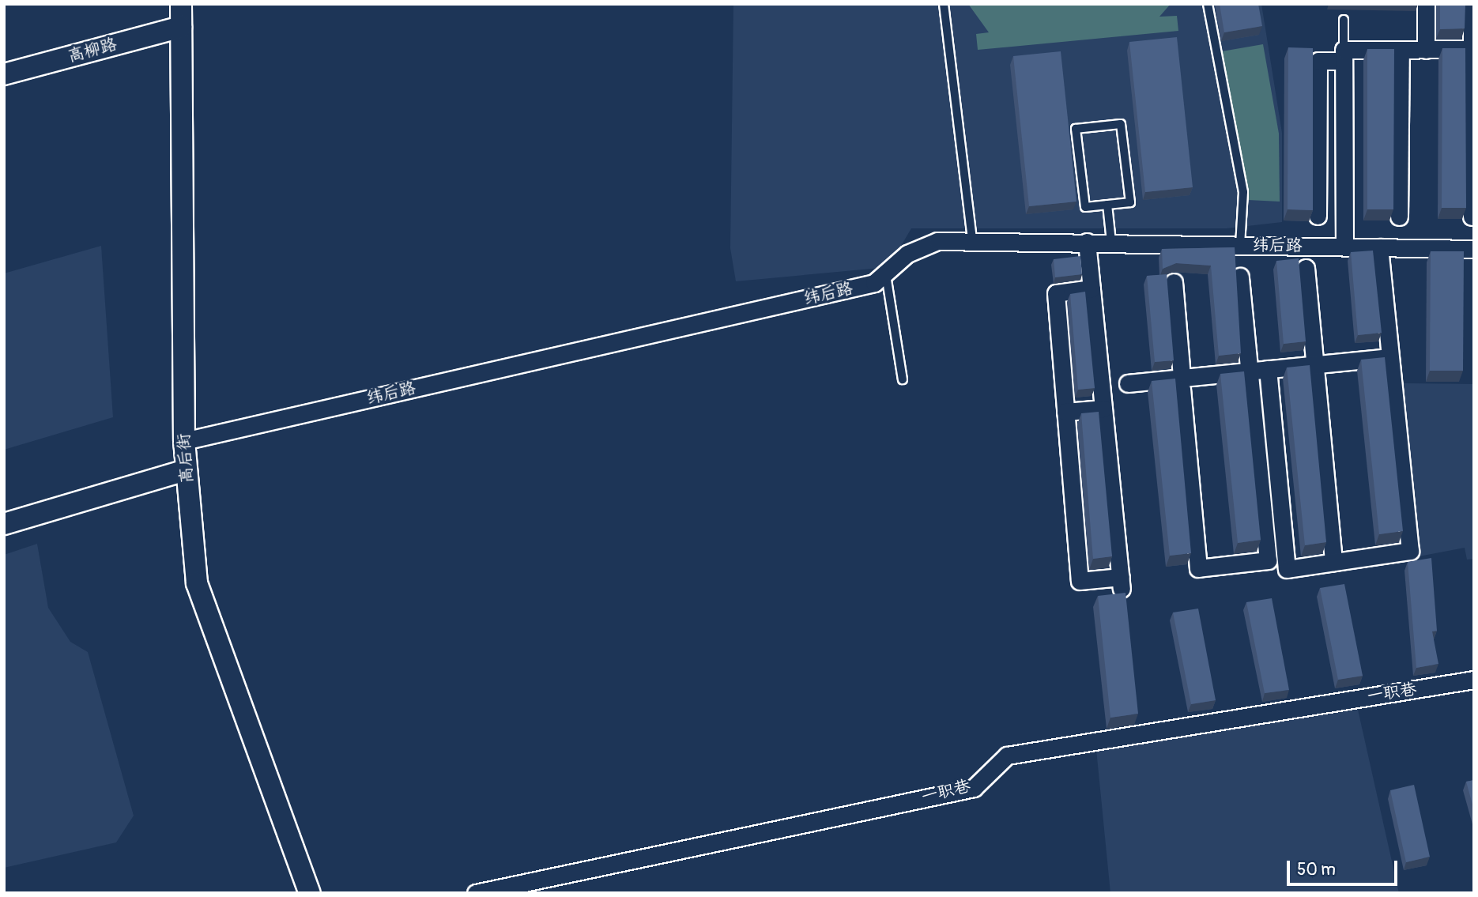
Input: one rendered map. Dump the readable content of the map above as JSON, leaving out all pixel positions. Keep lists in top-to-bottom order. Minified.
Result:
{"streets":{"street":["高柳路","纬后路","高后街","一职巷"]},"crossings":[["高柳路","高后街"],["纬后路","高后街"]],"scale_bar":"50 m"}
